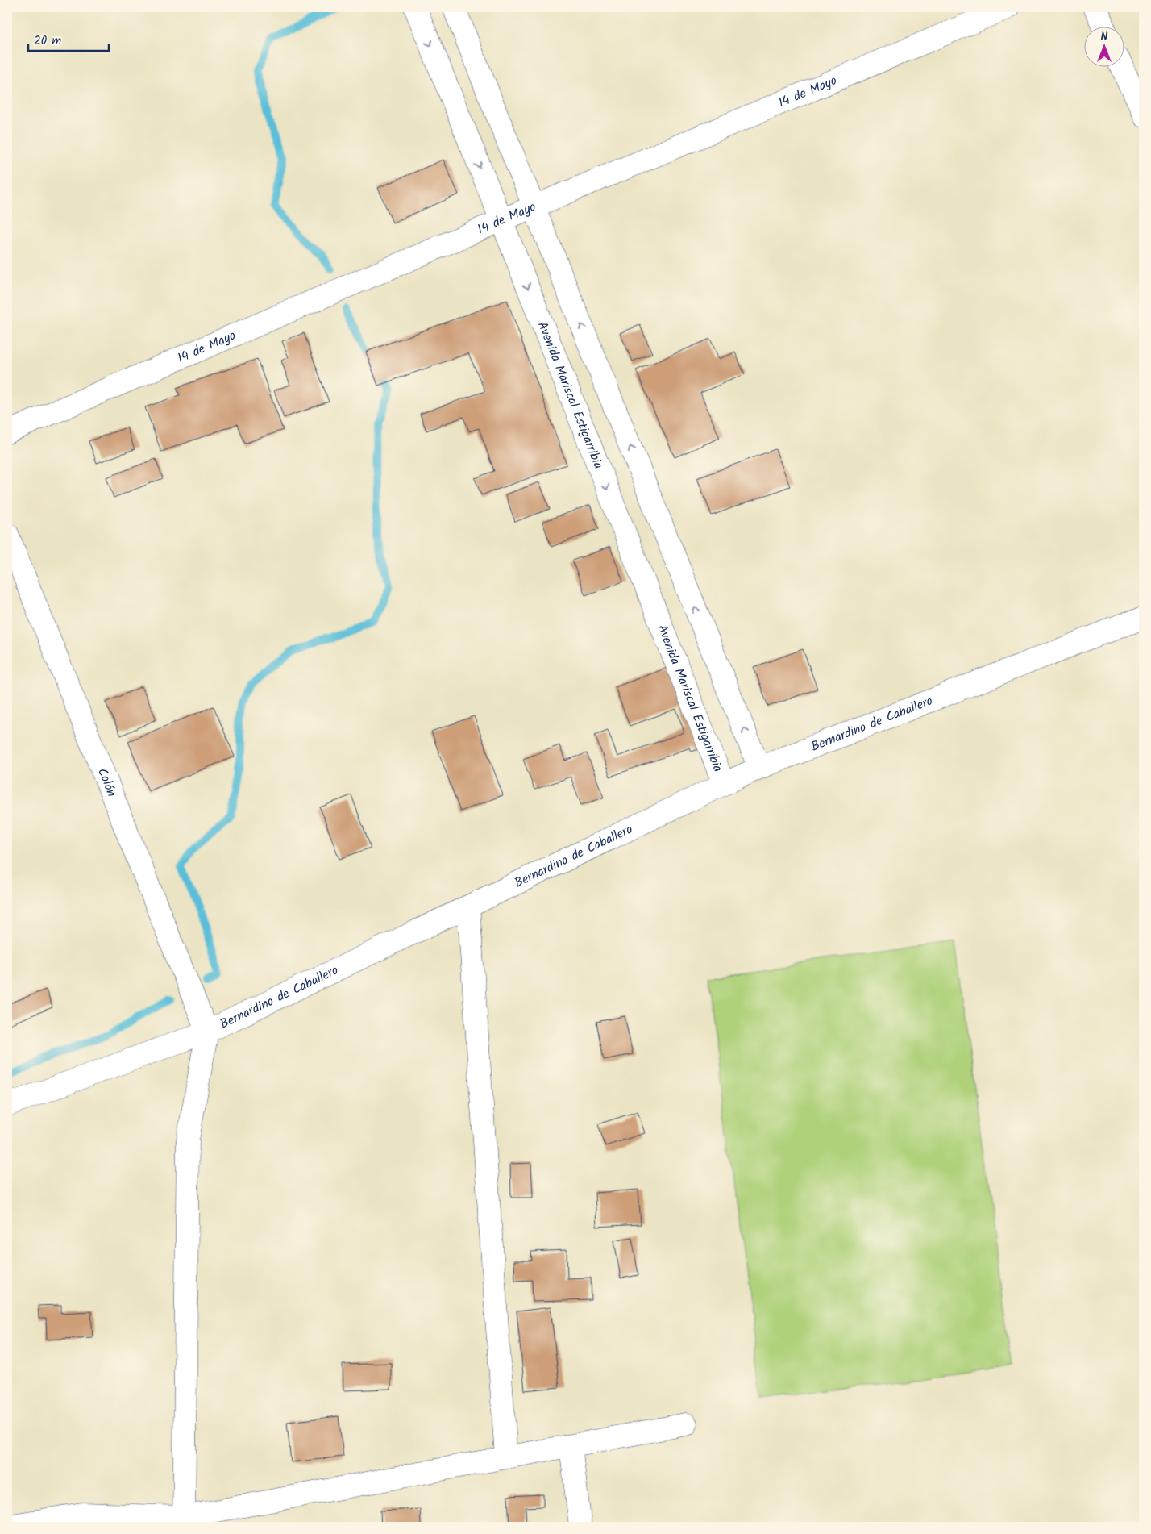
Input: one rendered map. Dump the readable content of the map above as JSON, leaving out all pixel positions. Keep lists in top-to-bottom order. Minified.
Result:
{"streets":{"street":["14 de Mayo","Avenida Mariscal Estigarribia","Bernardino de Caballero","Colón"]},"crossings":[["14 de Mayo","Avenida Mariscal Estigarribia"],["Avenida Mariscal Estigarribia","Bernardino de Caballero"],["Bernardino de Caballero","Colón"]],"scale_bar":"20 m","north":"top"}
